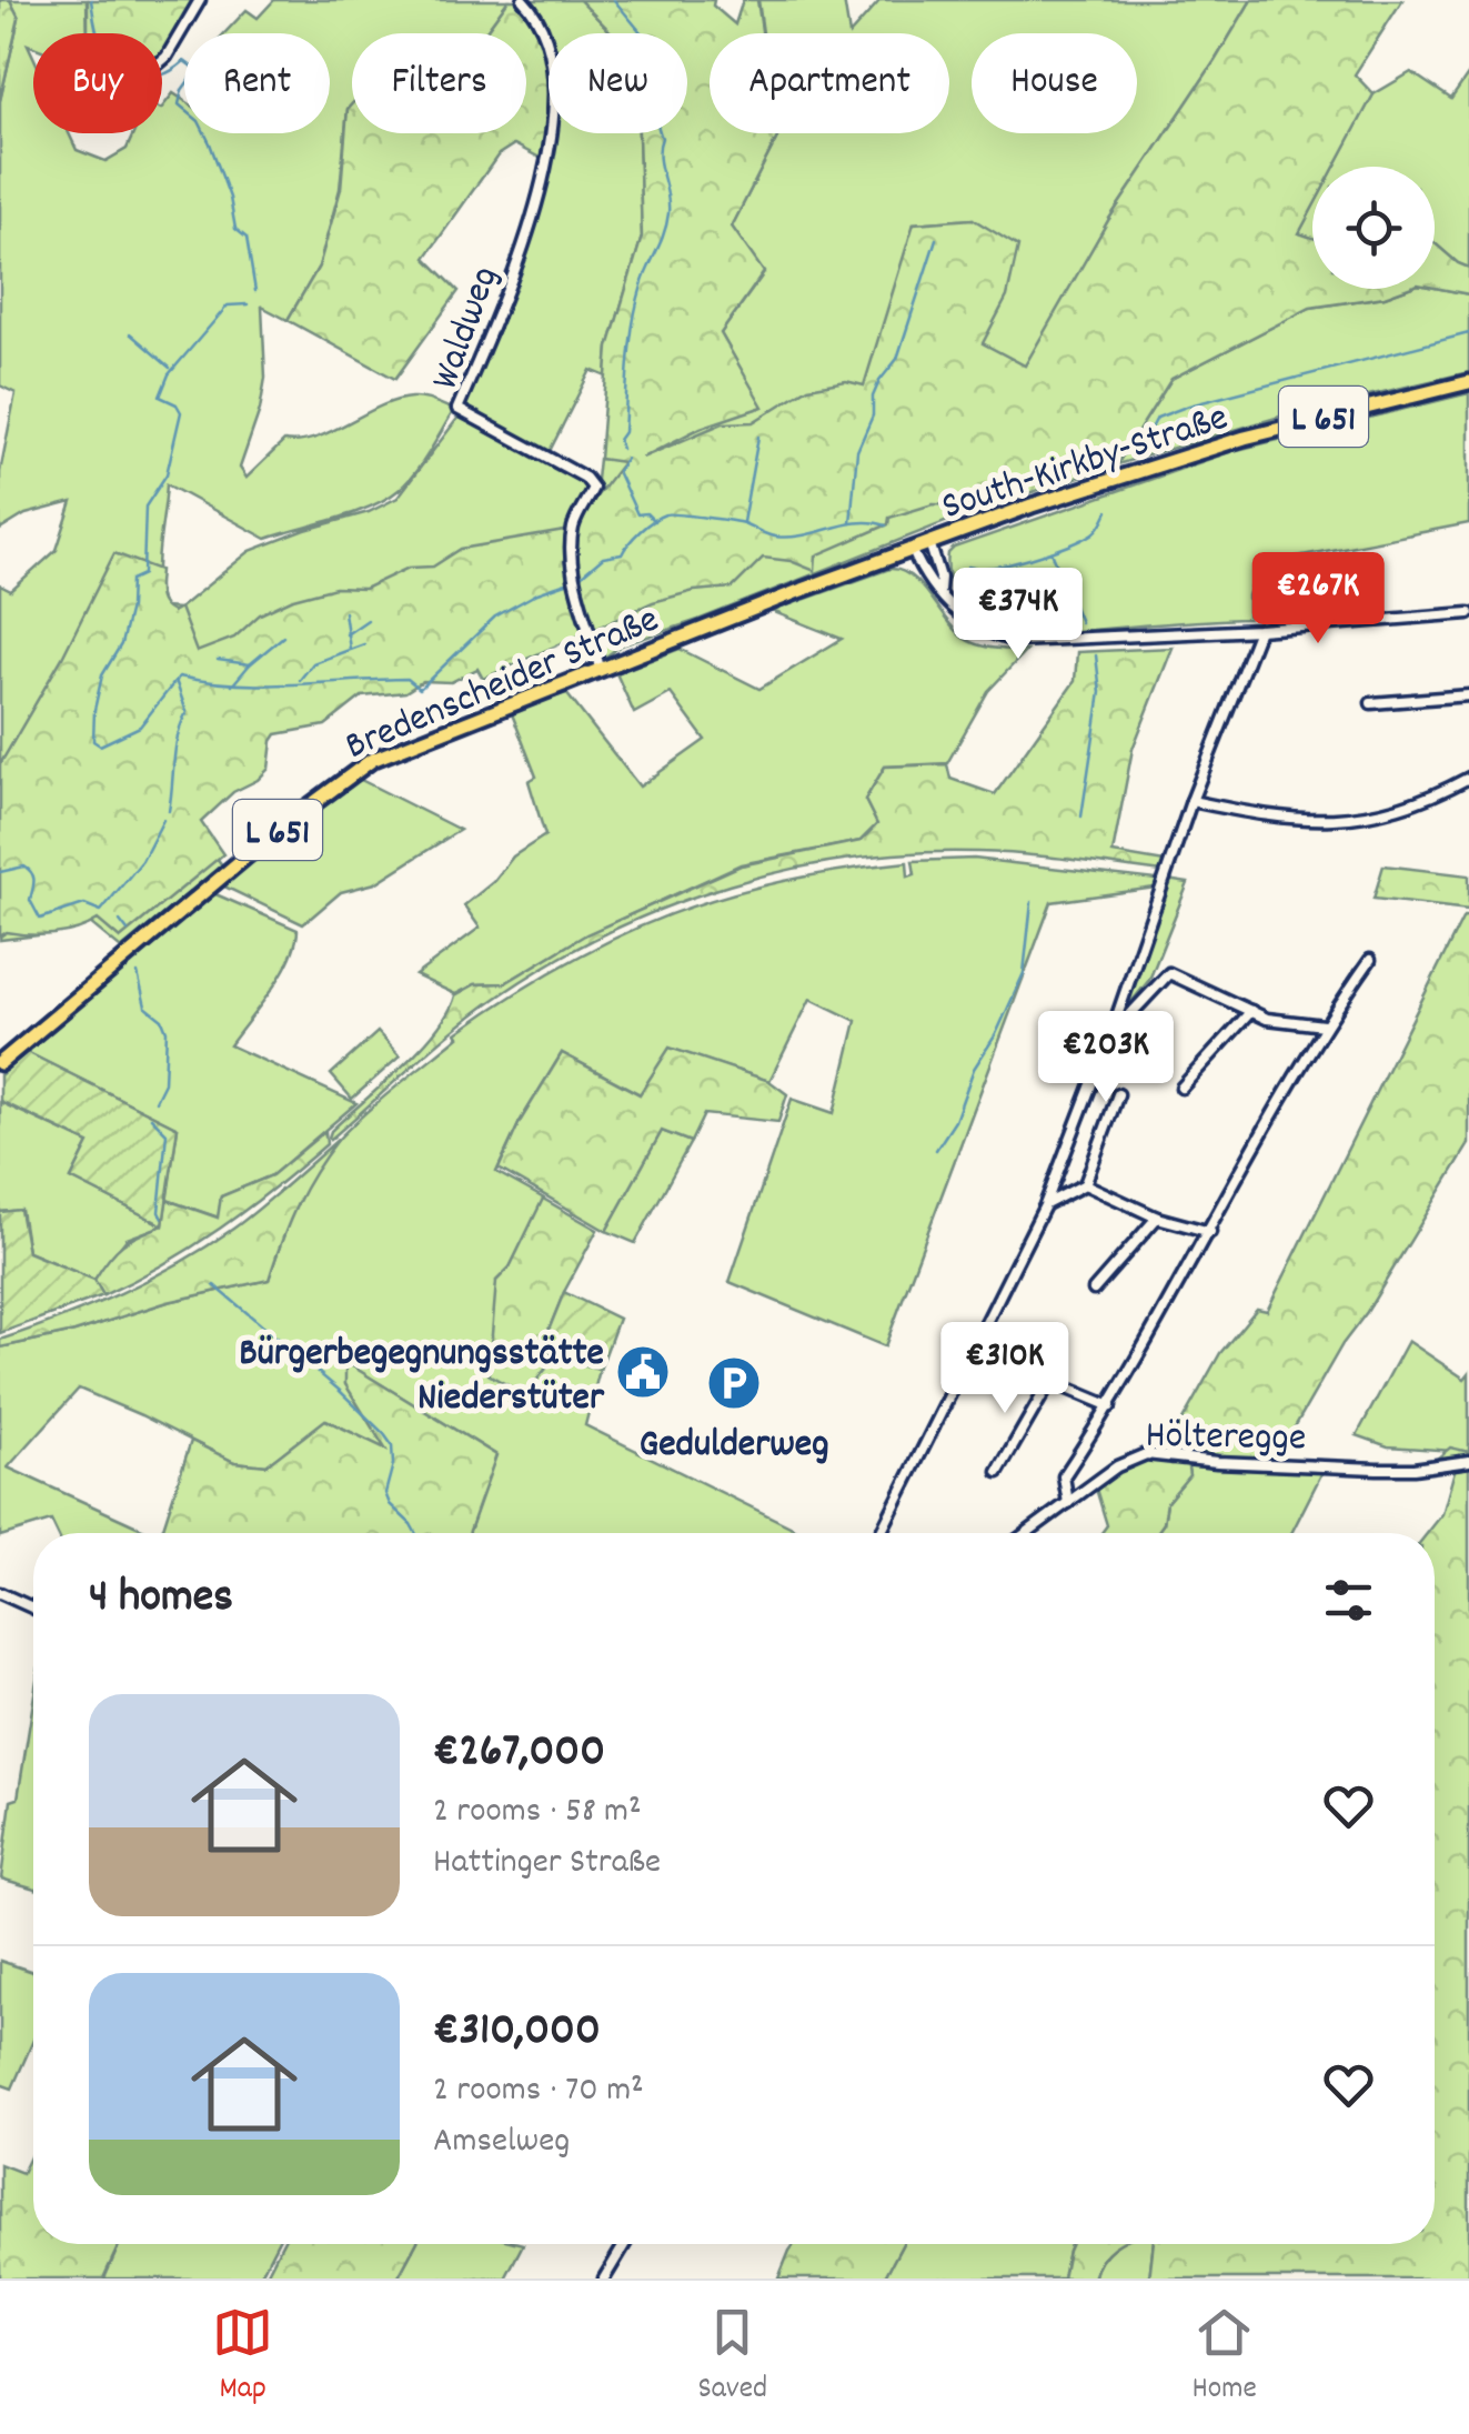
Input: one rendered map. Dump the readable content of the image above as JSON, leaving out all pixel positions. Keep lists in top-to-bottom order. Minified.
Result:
{"streets":{"main road":["L 651","South-Kirkby-Straße","Bredenscheider Straße"],"street":["Waldweg","Hölteregge"]},"crossings":[["Waldweg","Bredenscheider Straße"],["South-Kirkby-Straße","Bredenscheider Straße"]],"places":{"public building":["Bürgerbegegnungsstätte Niederstüter"],"parking":["Gedulderweg"]},"page":{"chip":["Buy","Rent","Filters","New","Apartment","House"],"price":["€267K","€374K","€203K","€310K"],"heading":"4 homes","list":[{"name":"€267,000","note":"2 rooms · 58 m² · Hattinger Straße"},{"name":"€310,000","note":"2 rooms · 70 m² · Amselweg"}],"tabs":["Map","Saved","Home"]}}
